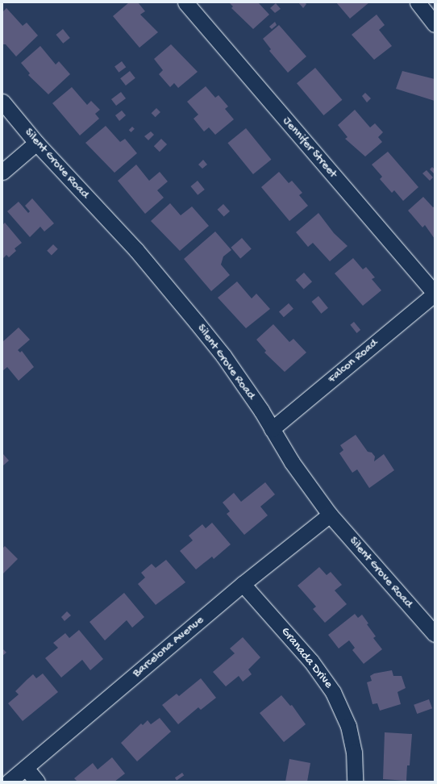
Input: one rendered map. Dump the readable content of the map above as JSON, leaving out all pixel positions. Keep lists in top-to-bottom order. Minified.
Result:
{"streets":{"street":["Jennifer Street","Silent Grove Road","Falcon Road","Barcelona Avenue","Granada Drive"]},"crossings":[["Jennifer Street","Falcon Road"],["Silent Grove Road","Falcon Road"],["Silent Grove Road","Barcelona Avenue"],["Barcelona Avenue","Granada Drive"]]}
